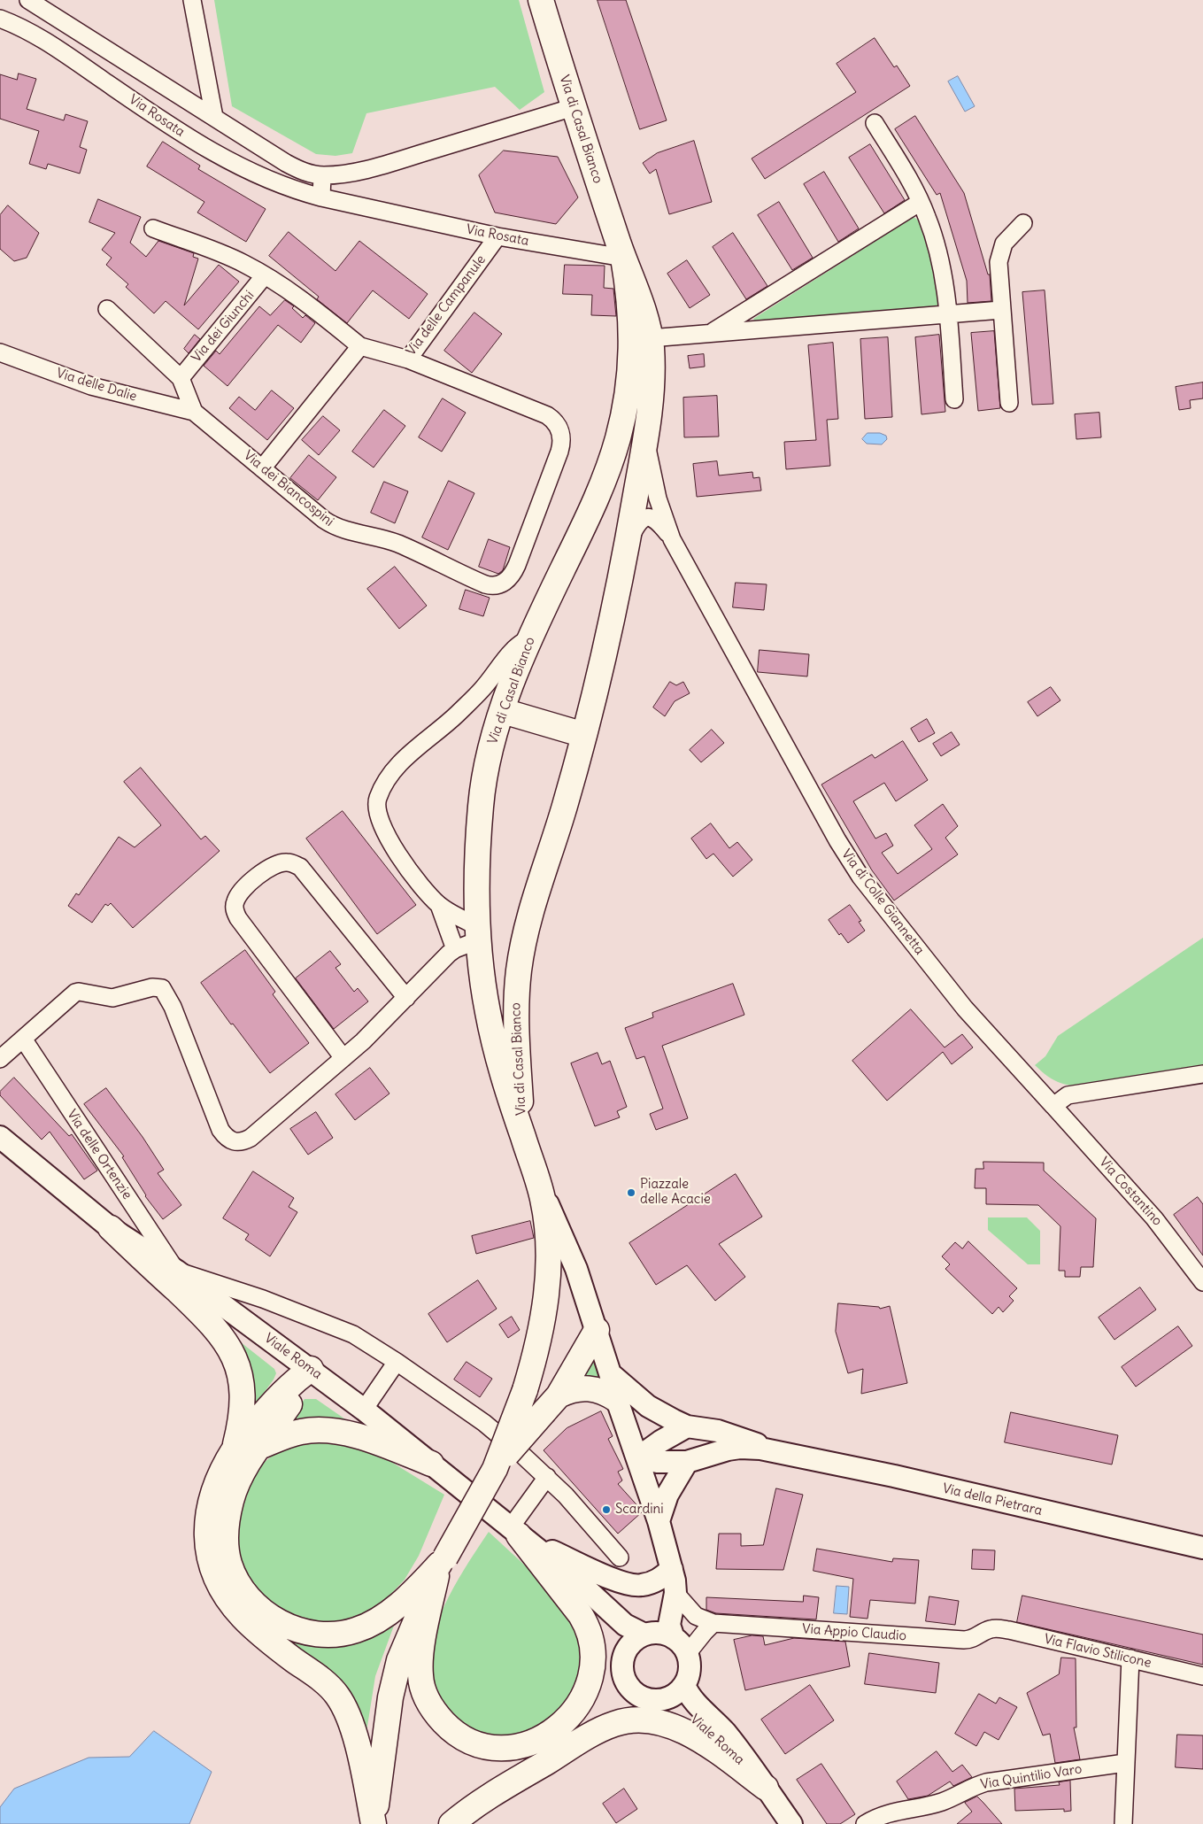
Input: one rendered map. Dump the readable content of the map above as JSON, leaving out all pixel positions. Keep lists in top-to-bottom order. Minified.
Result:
{"streets":{"main road":["Via di Casal Bianco"],"street":["Via Rosata","Via delle Campanule","Via dei Giunchi","Via delle Dalie","Via dei Biancospini","Via di Colle Giannetta","Via delle Ortenzie","Via Costantino","Viale Roma","Via della Pietrara","Via Appio Claudio","Via Flavio Stilicone","Via Quintilio Varo"]},"crossings":[["Via Rosata","Via di Casal Bianco"],["Via Rosata","Via delle Campanule"],["Via di Casal Bianco","Via di Colle Giannetta"],["Via delle Campanule","Via dei Biancospini"],["Via dei Giunchi","Via dei Biancospini"],["Via delle Dalie","Via dei Biancospini"],["Via di Colle Giannetta","Via Costantino"],["Via delle Ortenzie","Viale Roma"],["Via Appio Claudio","Via Flavio Stilicone"]],"places":["Piazzale delle Acacie","Scardini"]}
